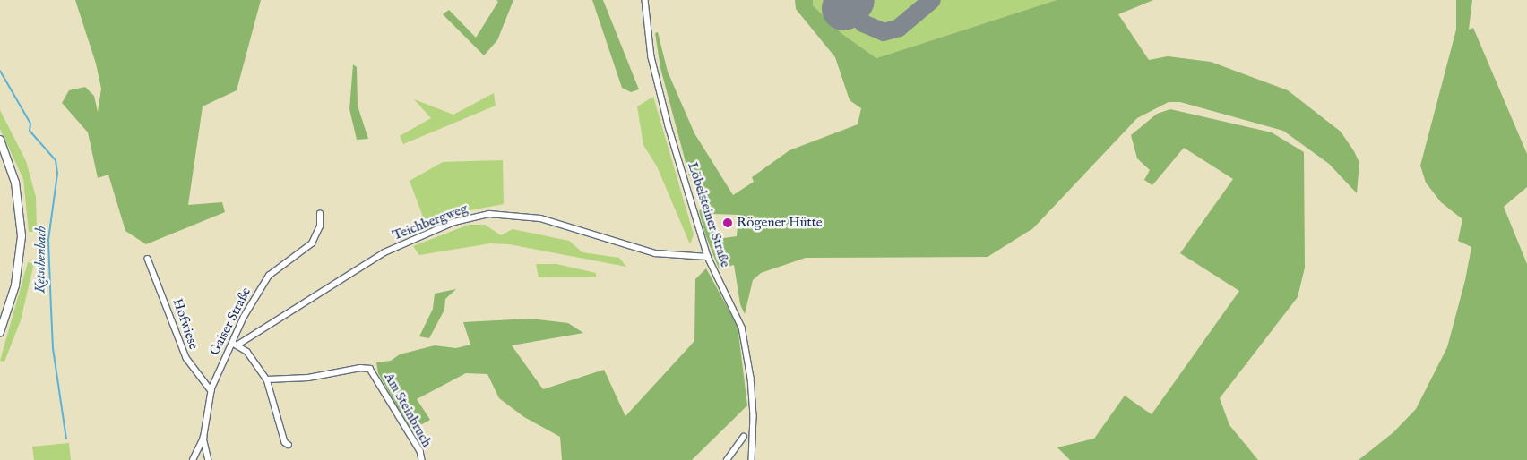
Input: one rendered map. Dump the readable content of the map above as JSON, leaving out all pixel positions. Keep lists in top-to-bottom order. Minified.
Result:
{"streets":{"street":["Löbelsteiner Straße","Teichbergweg","Gaiser Straße","Hofwiese","Am Steinbruch"]},"crossings":[["Löbelsteiner Straße","Teichbergweg"],["Gaiser Straße","Hofwiese"]],"water":["Ketschenbach"],"places":["Rögener Hütte"]}
